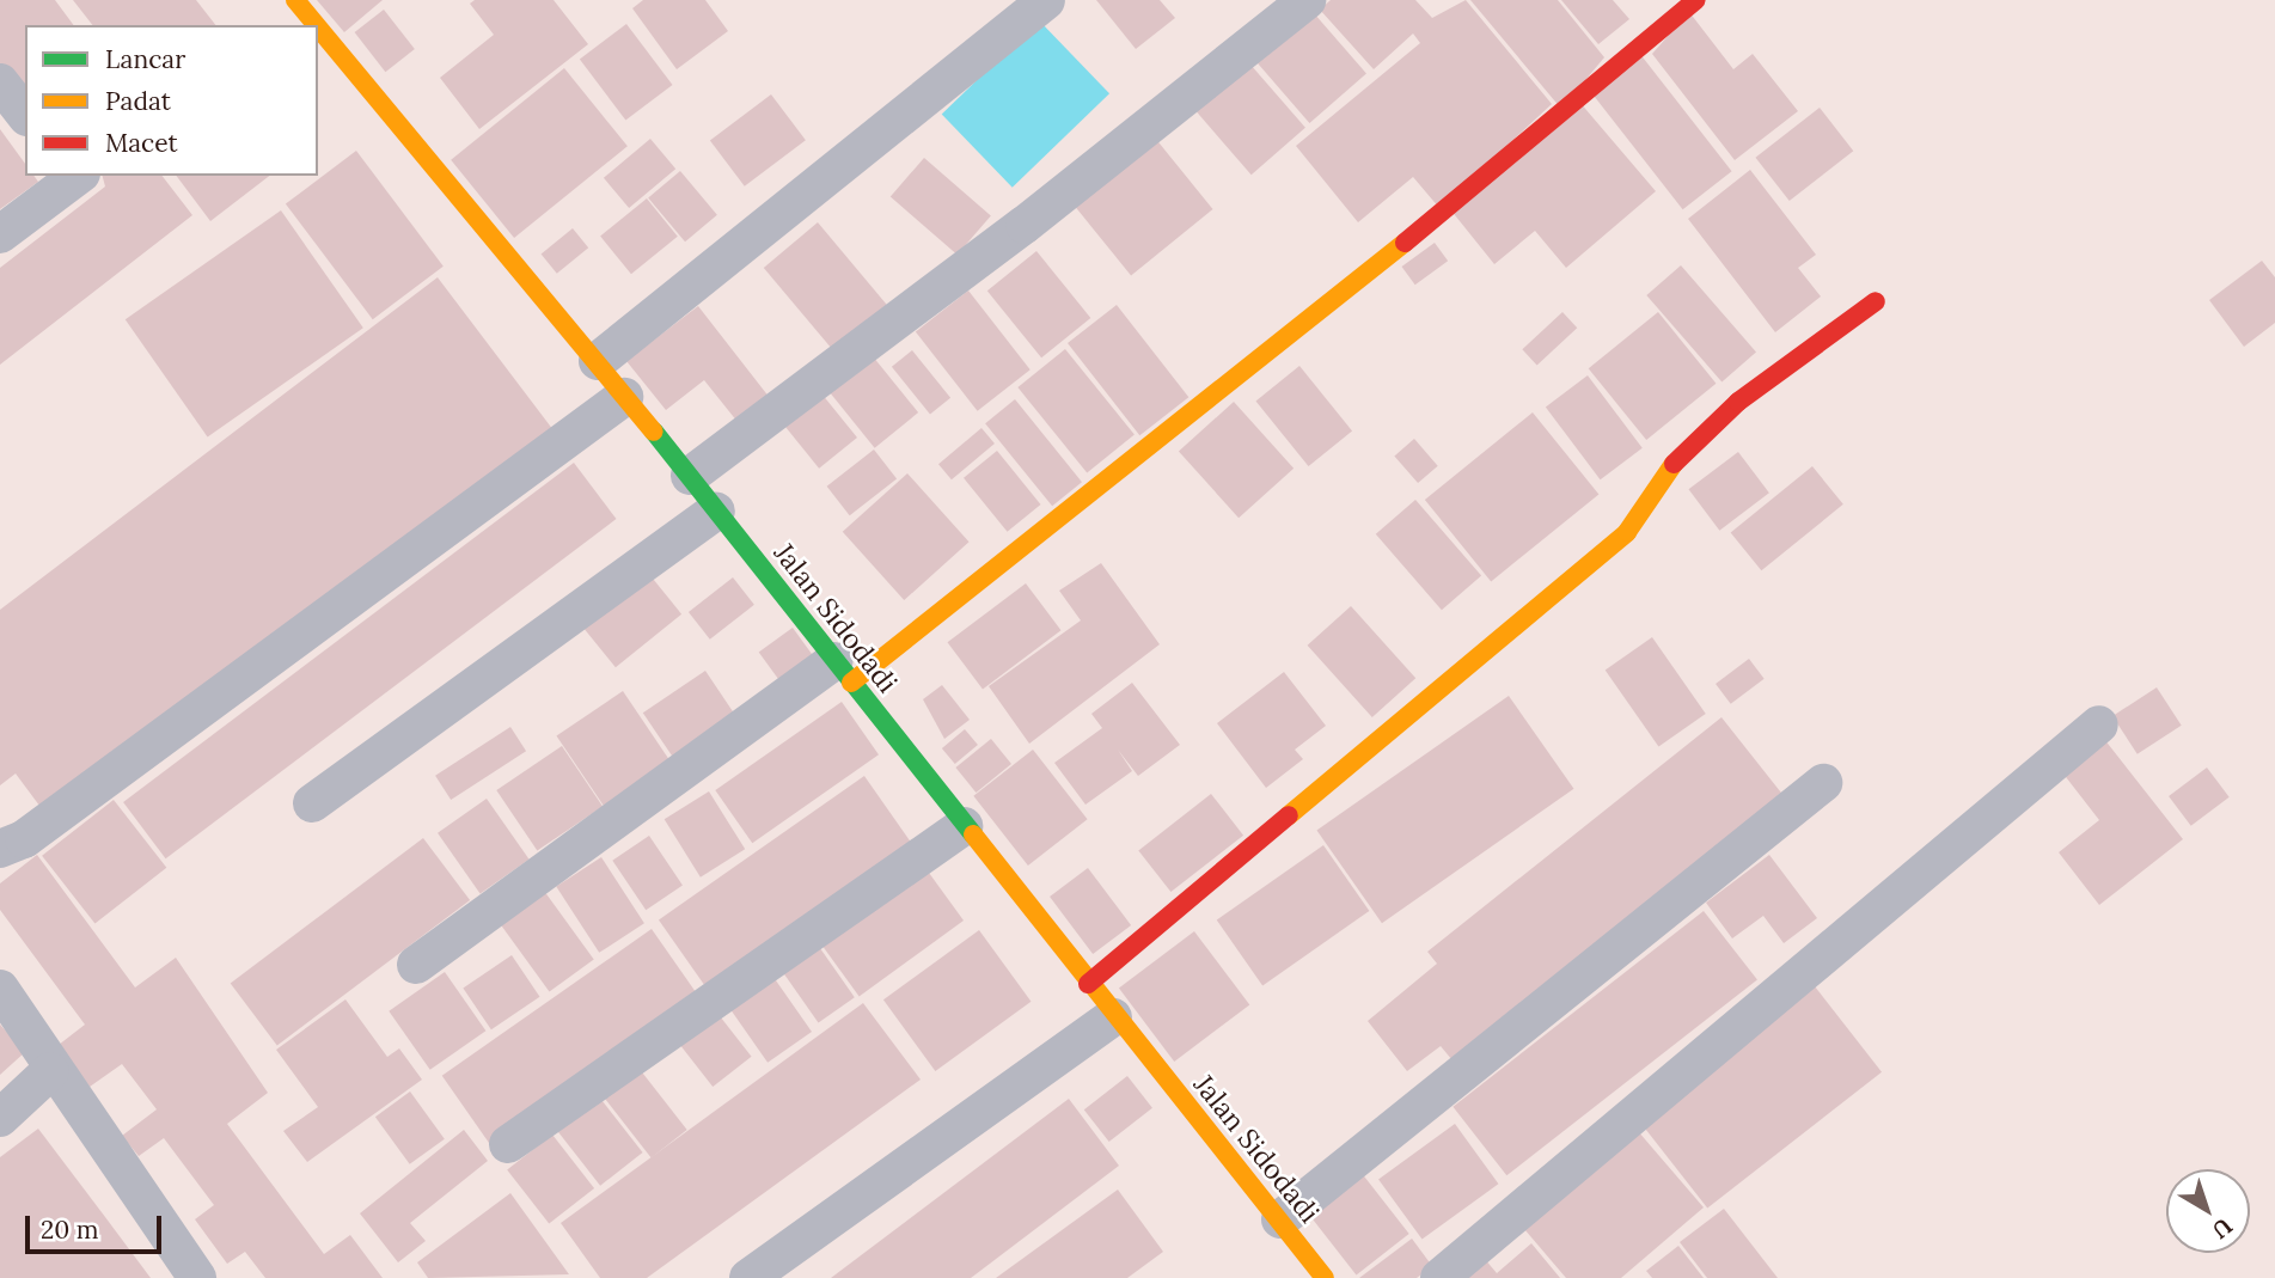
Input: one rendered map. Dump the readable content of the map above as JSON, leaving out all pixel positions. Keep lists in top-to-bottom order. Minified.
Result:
{"streets":{"street":["Jalan Sidodadi"]},"legend":["Lancar","Padat","Macet"],"scale_bar":"20 m","north":"bottom right"}
